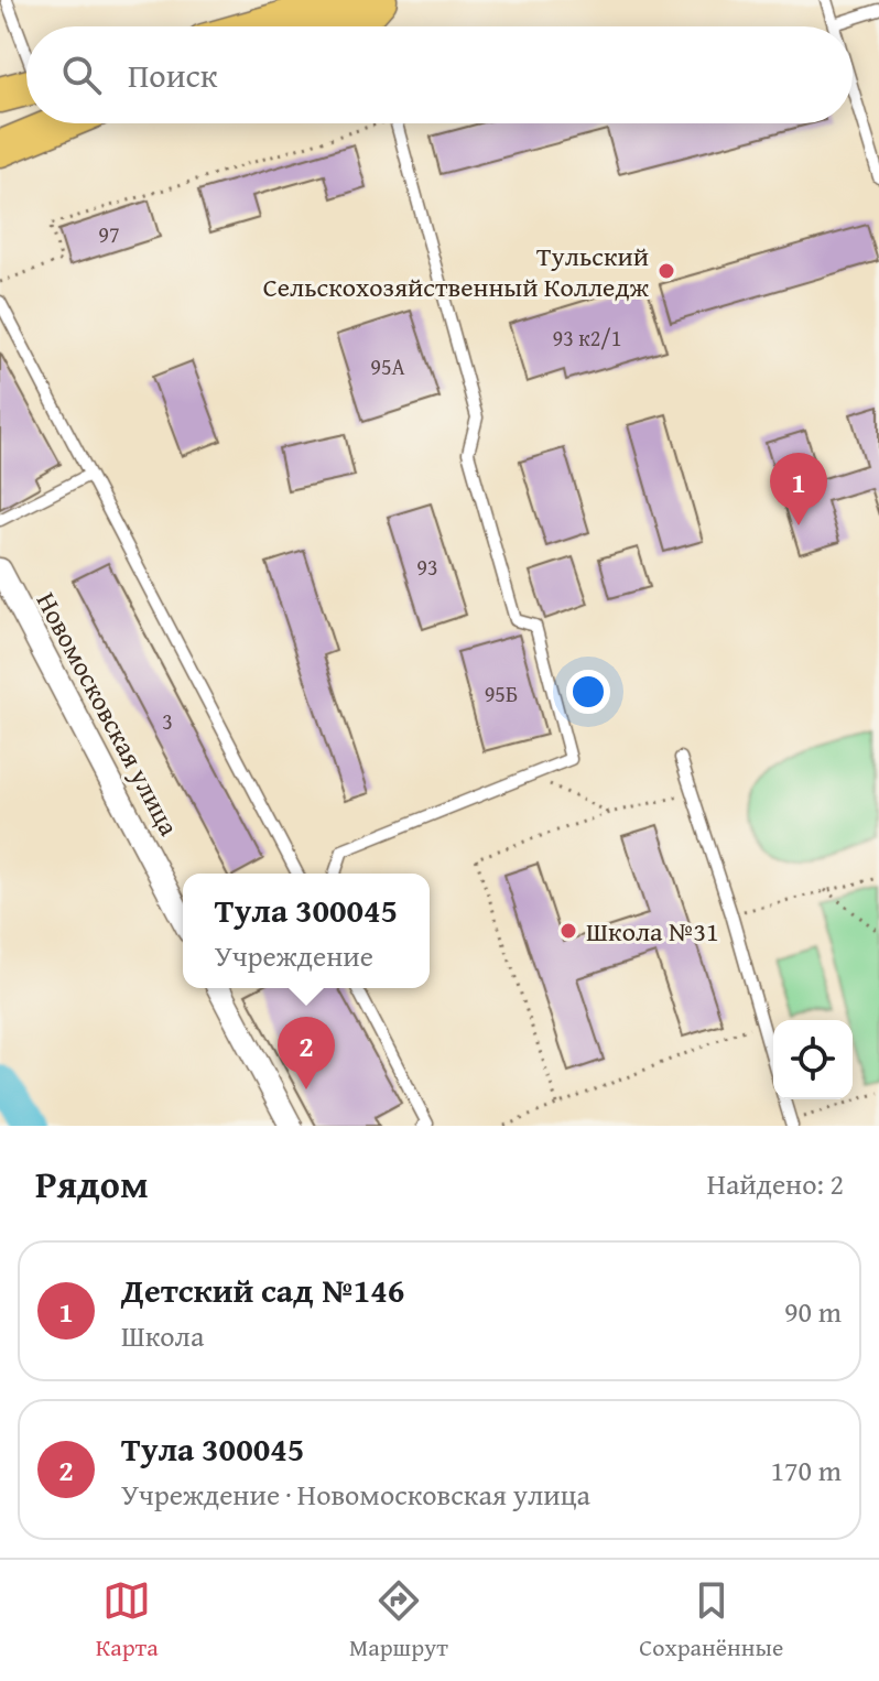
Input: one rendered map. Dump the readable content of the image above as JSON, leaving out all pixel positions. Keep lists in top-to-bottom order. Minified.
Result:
{"streets":{"street":["Новомосковская улица"]},"places":["Тульский Сельскохозяйственный Колледж","Школа №31"],"house_numbers":["97","93 к2/1","95А","93","95Б","3"],"page":{"search":"Поиск","pins":["1","2"],"popup":["Тула 300045","Учреждение"],"heading":["Рядом","Найдено: 2"],"list":[{"mark":"1","name":"Детский сад №146","note":"Школа","value":"90 m"},{"mark":"2","name":"Тула 300045","note":"Учреждение · Новомосковская улица","value":"170 m"}],"nav":["Карта","Маршрут","Сохранённые"]}}
